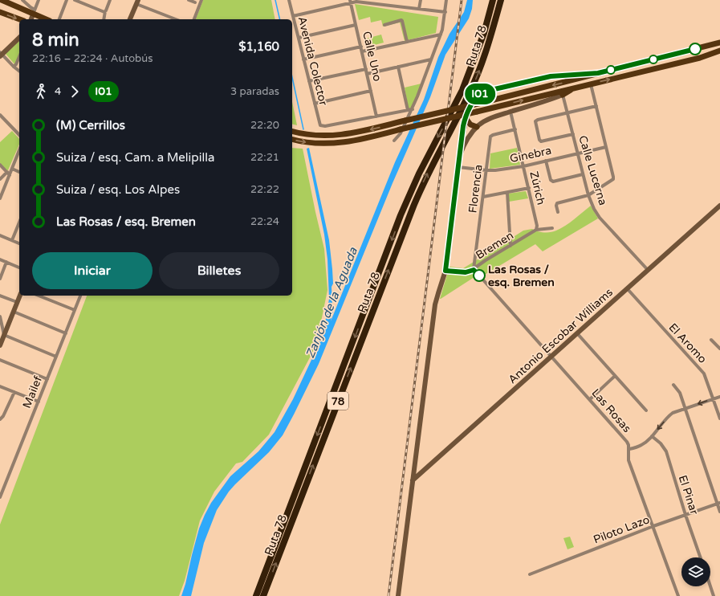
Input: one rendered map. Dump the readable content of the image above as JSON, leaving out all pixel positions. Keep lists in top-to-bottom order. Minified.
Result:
{"streets":{"highway":["Ruta 78","78"],"main road":["Antonio Escobar Williams"],"street":["Calle Uno","Avenida Colector","Ginebra","Calle Lucerna","Zúrich","Florencia","Bremen","El Aromo","Mailef","Las Rosas","El Pinar","Piloto Lazo"]},"crossings":[["Calle Uno","Avenida Colector"],["Ginebra","Calle Lucerna"],["Ginebra","Zúrich"],["Ginebra","Florencia"],["Calle Lucerna","Antonio Escobar Williams"],["Zúrich","Florencia"],["Zúrich","Bremen"],["Florencia","Bremen"],["Florencia","Las Rosas"],["Bremen","Las Rosas"],["Antonio Escobar Williams","El Aromo"],["Antonio Escobar Williams","Las Rosas"],["Las Rosas","Piloto Lazo"],["El Pinar","Piloto Lazo"]],"water":["Zanjón de la Aguada"],"places":["Las Rosas / esq. Bremen"],"lines":["bus line I01"],"page":{"on_map":"I01","heading":["8 min","22:16 – 22:24 · Autobús","$1,160"],"legs":["4","I01","3 paradas"],"list":[{"name":"(M) Cerrillos","value":"22:20"},{"name":"Suiza / esq. Cam. a Melipilla","value":"22:21"},{"name":"Suiza / esq. Los Alpes","value":"22:22"},{"name":"Las Rosas / esq. Bremen","value":"22:24"}],"buttons":["Iniciar","Billetes"]}}
